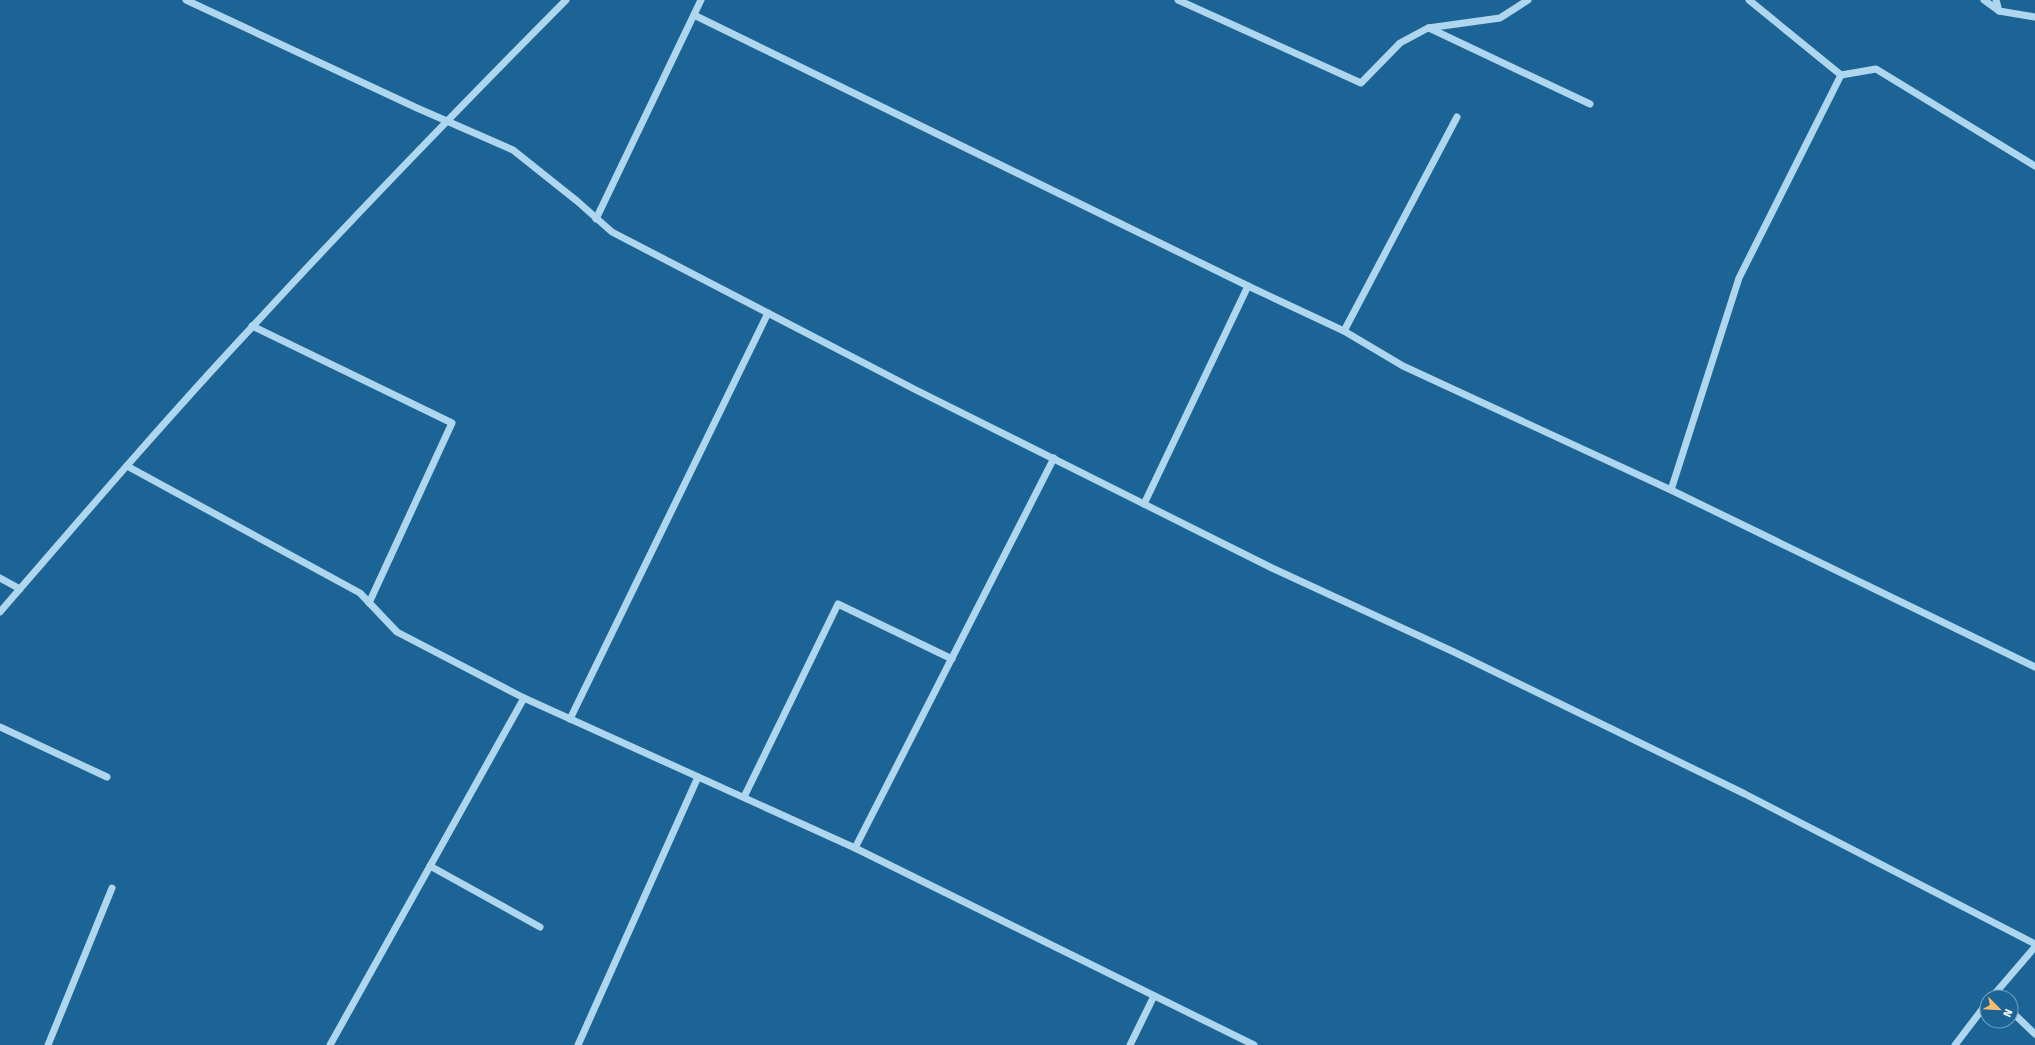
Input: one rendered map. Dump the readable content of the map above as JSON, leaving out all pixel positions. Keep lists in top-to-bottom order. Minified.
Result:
{"north":"bottom right"}
